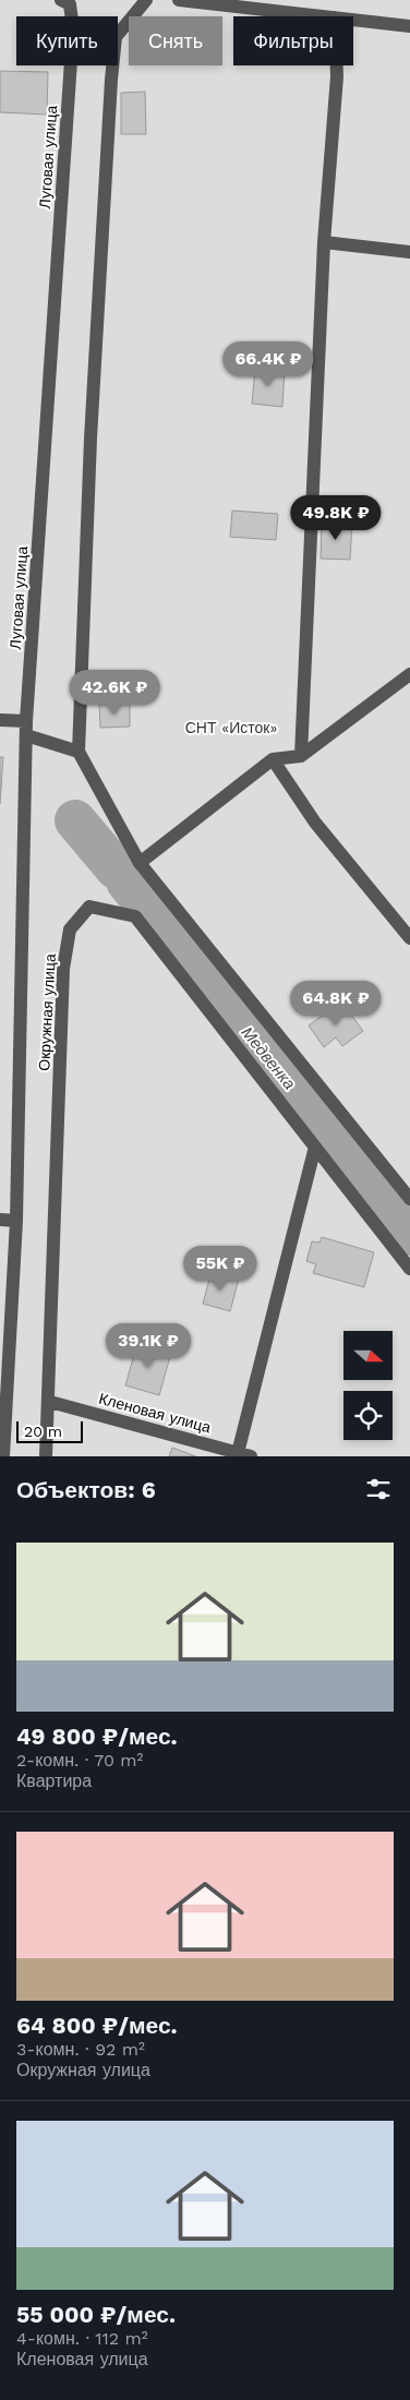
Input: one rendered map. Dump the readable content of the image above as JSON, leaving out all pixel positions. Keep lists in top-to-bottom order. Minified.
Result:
{"streets":{"street":["Луговая улица","Окружная улица","Кленовая улица"]},"crossings":[["Окружная улица","Кленовая улица"]],"water":["Медвенка"],"parks":["СНТ «Исток»"],"scale_bar":"20 m","north":"right","page":{"chip":["Купить","Снять","Фильтры"],"price":["66.4K ₽","49.8K ₽","42.6K ₽","64.8K ₽","55K ₽","39.1K ₽"],"scale":"20 m","heading":"Объектов: 6","list":[{"name":"49 800 ₽/мес.","note":"2-комн. · 70 m² · Квартира"},{"name":"64 800 ₽/мес.","note":"3-комн. · 92 m² · Окружная улица"},{"name":"55 000 ₽/мес.","note":"4-комн. · 112 m² · Кленовая улица"}]}}
